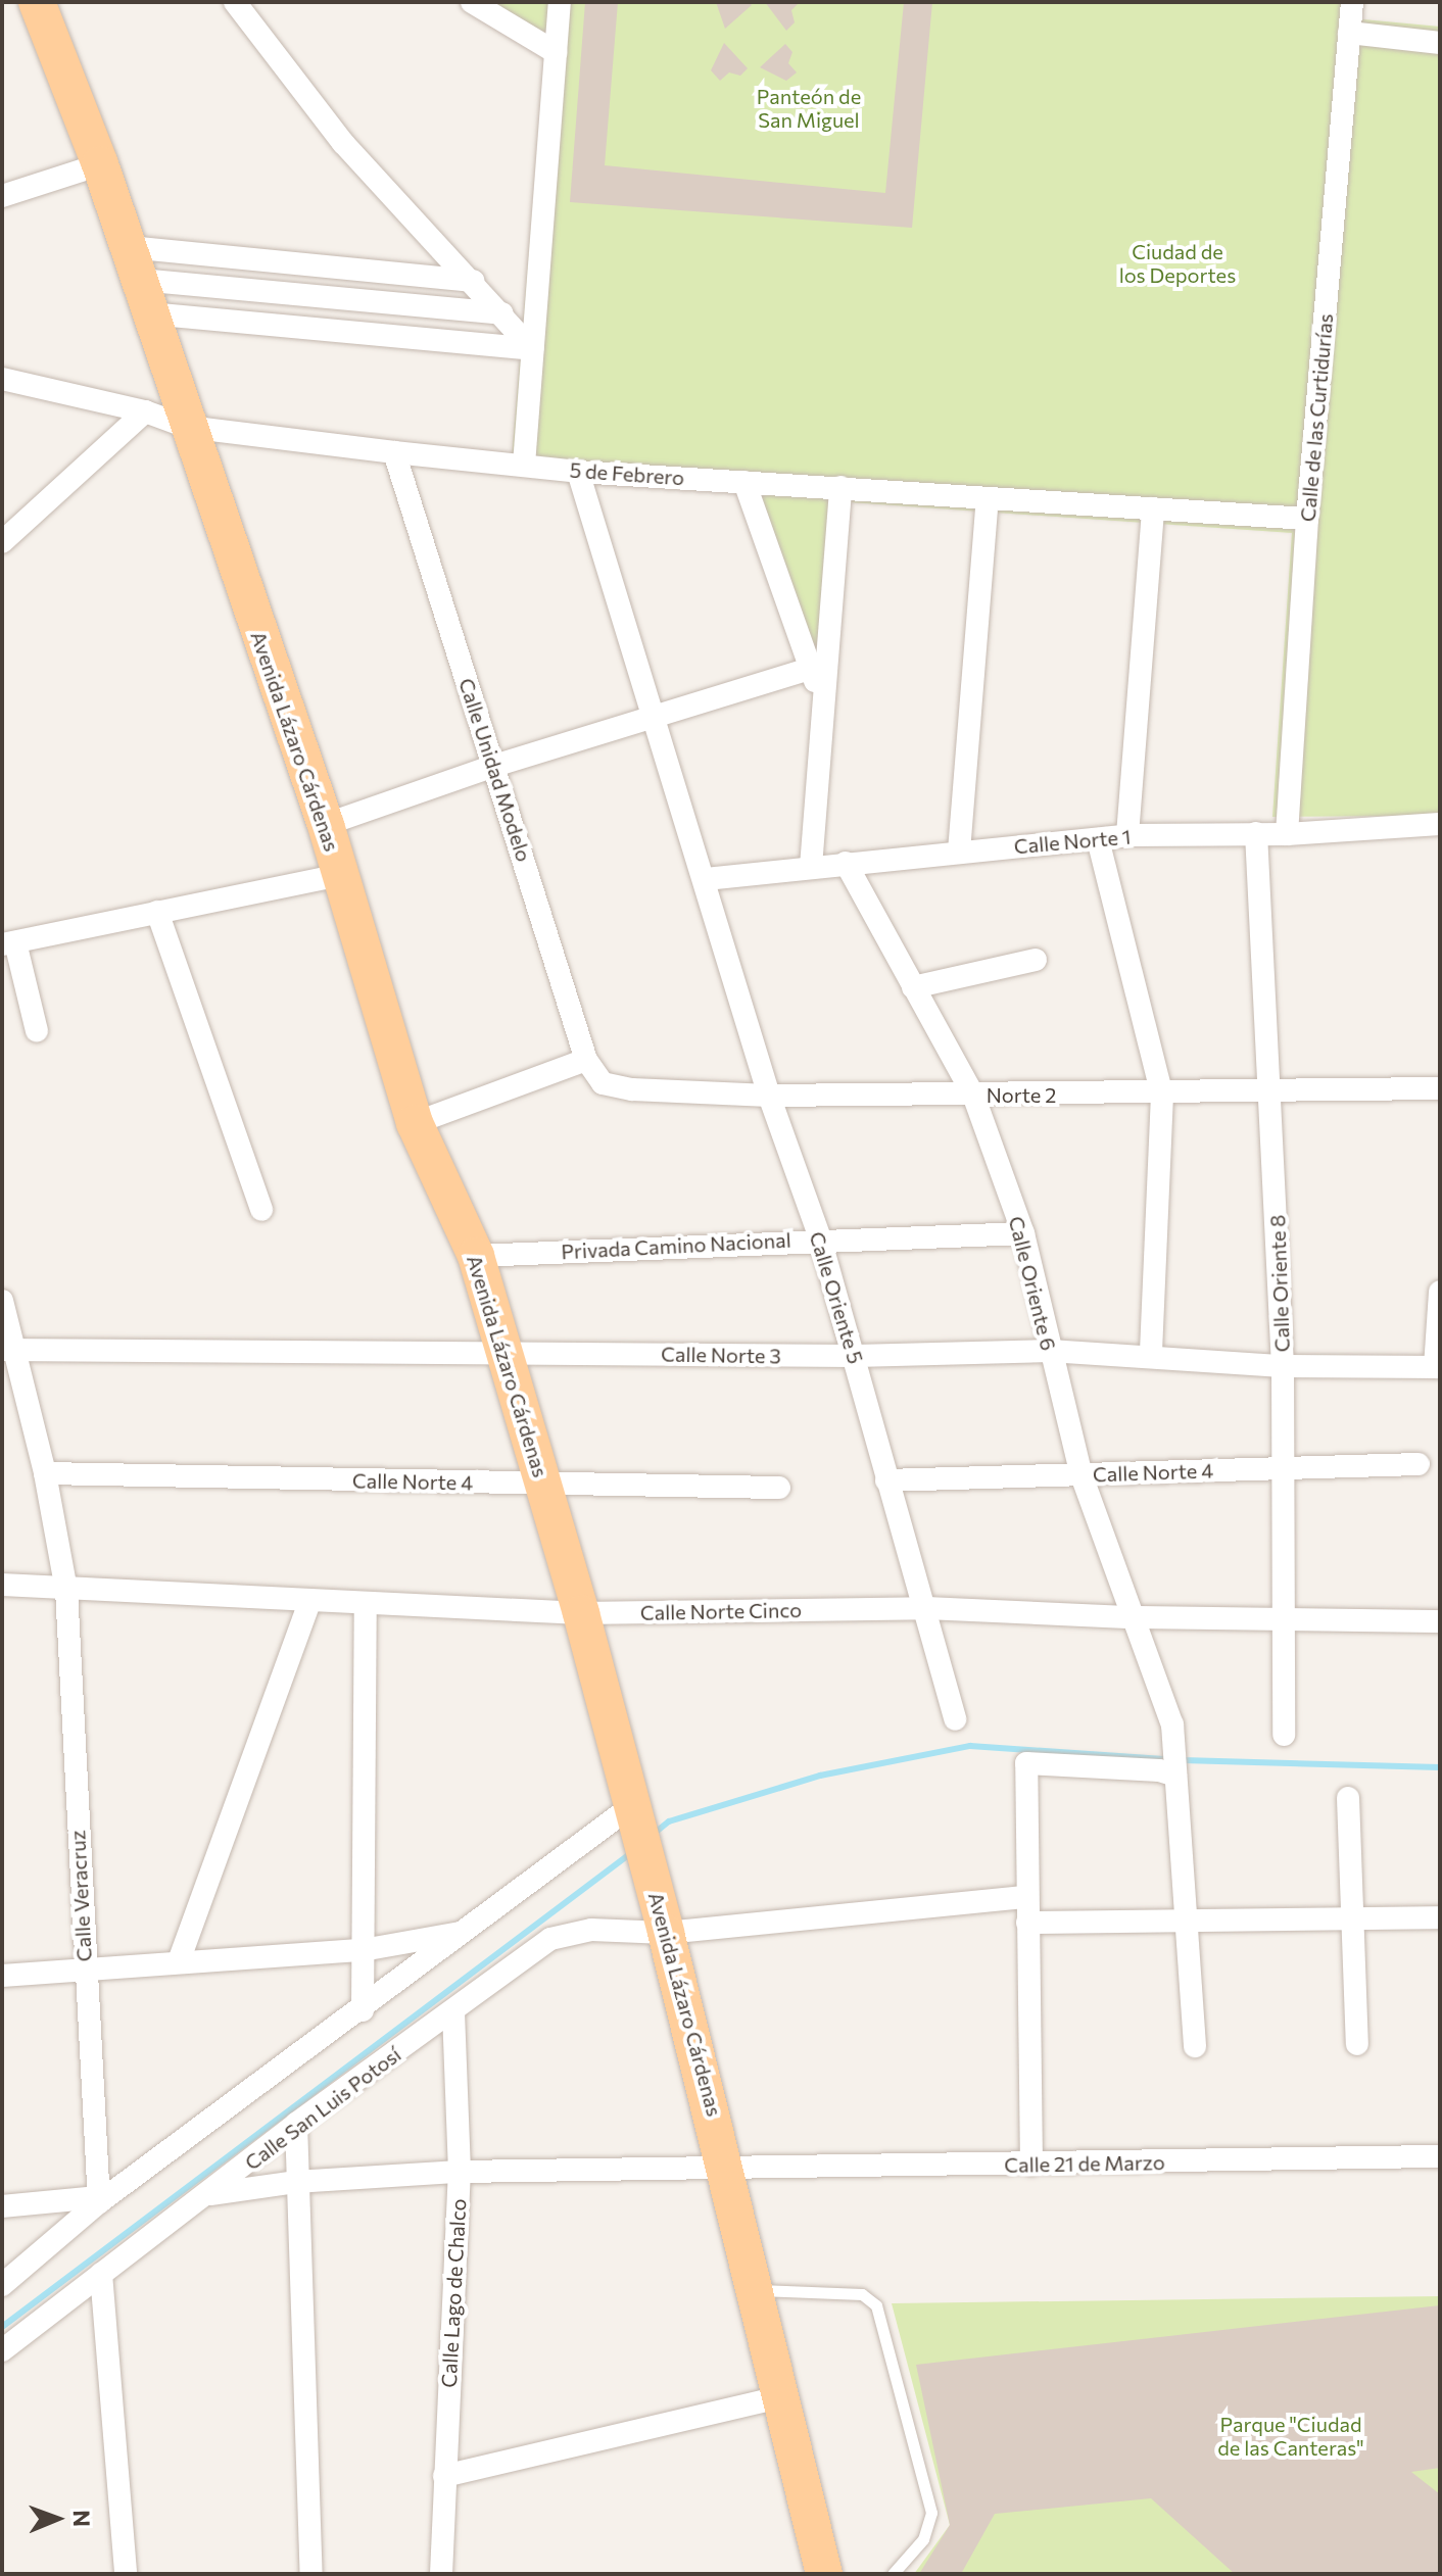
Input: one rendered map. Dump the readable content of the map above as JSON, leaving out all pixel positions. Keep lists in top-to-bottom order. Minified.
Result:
{"streets":{"main road":["Avenida Lázaro Cárdenas"],"street":["Calle de las Curtidurías","5 de Febrero","Calle Unidad Modelo","Calle Norte 1","Norte 2","Privada Camino Nacional","Calle Oriente 6","Calle Oriente 8","Calle Oriente 5","Calle Norte 3","Calle Norte 4","Calle Norte Cinco","Calle Veracruz","Calle San Luis Potosí","Calle 21 de Marzo","Calle Lago de Chalco"]},"crossings":[["Calle de las Curtidurías","5 de Febrero"],["Calle de las Curtidurías","Calle Norte 1"],["5 de Febrero","Avenida Lázaro Cárdenas"],["5 de Febrero","Calle Unidad Modelo"],["5 de Febrero","Calle Oriente 5"],["Avenida Lázaro Cárdenas","Privada Camino Nacional"],["Avenida Lázaro Cárdenas","Calle Norte 3"],["Avenida Lázaro Cárdenas","Calle Norte 4"],["Avenida Lázaro Cárdenas","Calle Norte Cinco"],["Avenida Lázaro Cárdenas","Calle San Luis Potosí"],["Avenida Lázaro Cárdenas","Calle 21 de Marzo"],["Calle Unidad Modelo","Norte 2"],["Calle Norte 1","Calle Oriente 6"],["Calle Norte 1","Calle Oriente 8"],["Calle Norte 1","Calle Oriente 5"],["Norte 2","Calle Oriente 6"],["Norte 2","Calle Oriente 8"],["Norte 2","Calle Oriente 5"],["Privada Camino Nacional","Calle Oriente 6"],["Privada Camino Nacional","Calle Oriente 5"],["Calle Oriente 6","Calle Norte 3"],["Calle Oriente 6","Calle Norte 4"],["Calle Oriente 6","Calle Norte Cinco"],["Calle Oriente 8","Calle Norte 3"],["Calle Oriente 8","Calle Norte 4"],["Calle Oriente 8","Calle Norte Cinco"],["Calle Oriente 5","Calle Norte 3"],["Calle Oriente 5","Calle Norte 4"],["Calle Oriente 5","Calle Norte Cinco"],["Calle Norte 3","Calle Veracruz"],["Calle Norte 4","Calle Veracruz"],["Calle Norte Cinco","Calle Veracruz"],["Calle San Luis Potosí","Calle 21 de Marzo"],["Calle San Luis Potosí","Calle Lago de Chalco"],["Calle 21 de Marzo","Calle Lago de Chalco"]],"parks":["Panteón de San Miguel","Ciudad de los Deportes","Parque \"Ciudad de las Canteras\""],"north":"right"}
